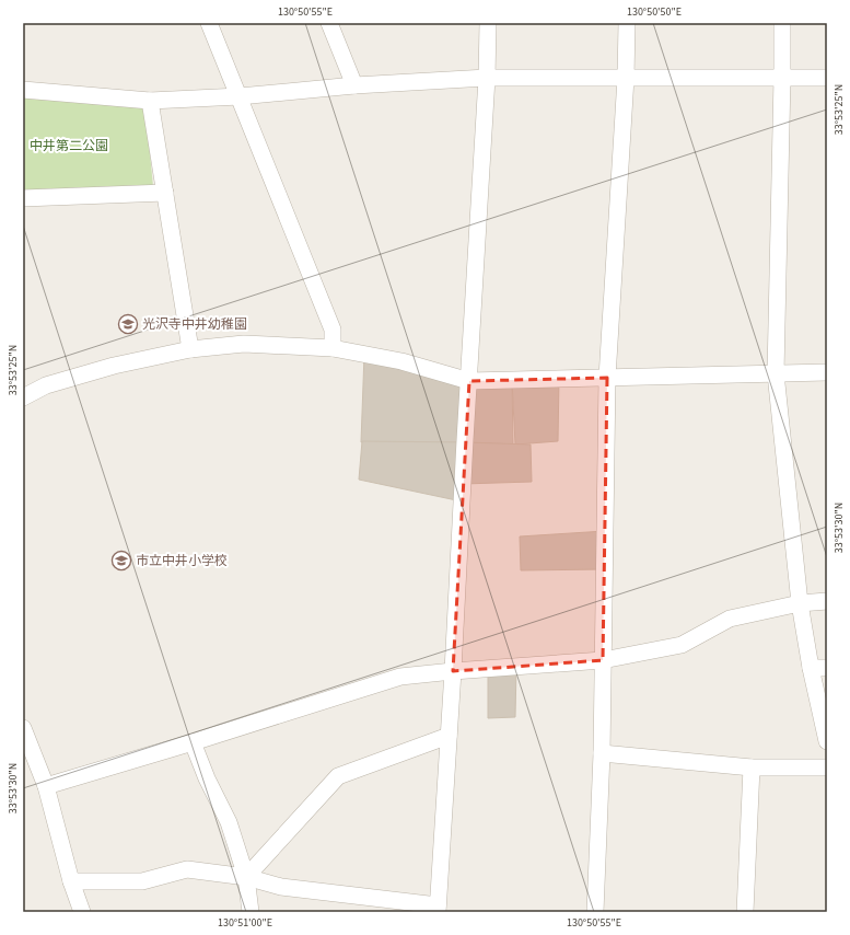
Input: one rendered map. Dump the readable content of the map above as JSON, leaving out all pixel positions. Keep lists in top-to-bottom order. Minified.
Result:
{"parks":["中井第二公園"],"places":{"school or university":["光沢寺中井幼稚園","市立中井小学校"]},"coordinates":["130°50'55\"E","130°50'50\"E","33°53'25\"N","33°53'30\"N","130°51'00\"E"]}
